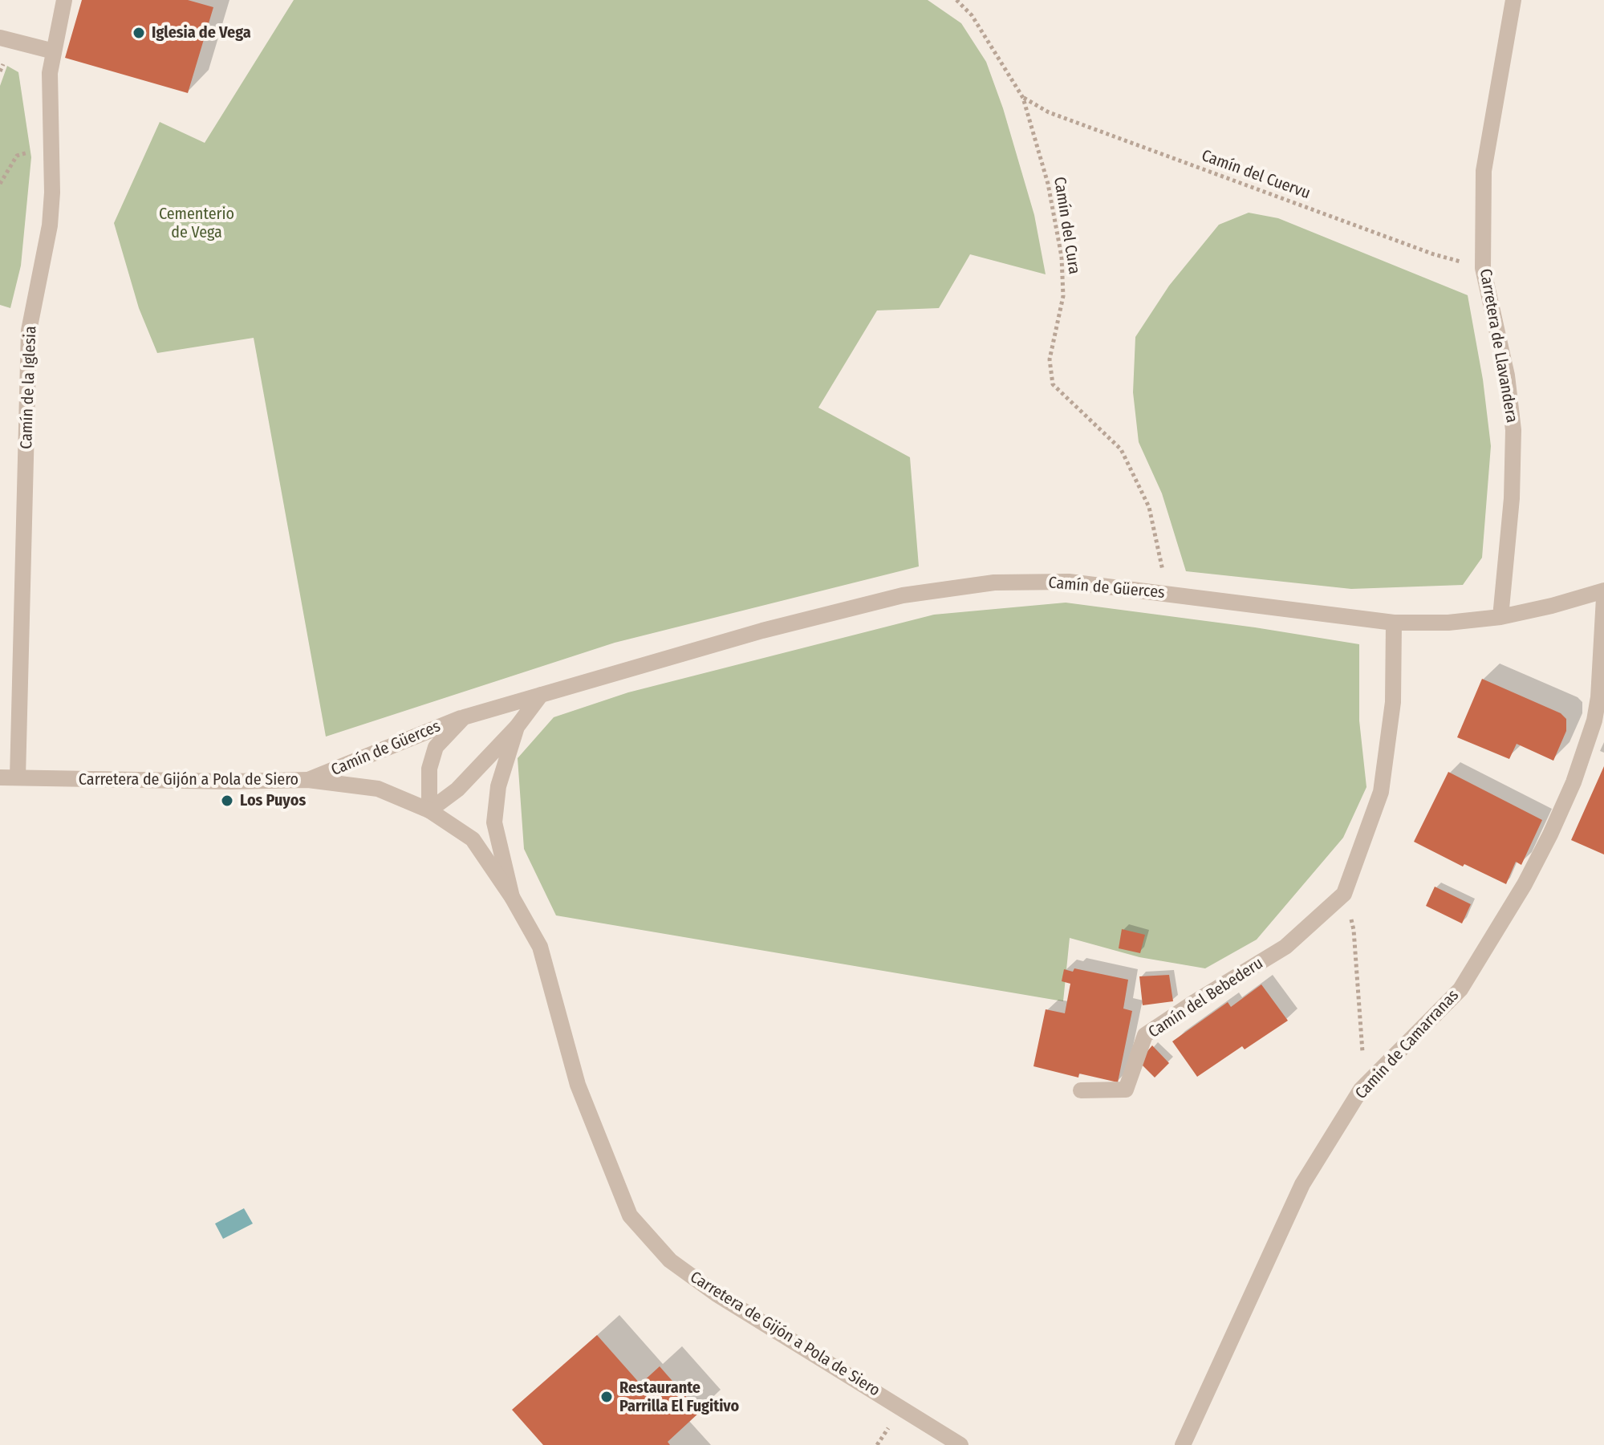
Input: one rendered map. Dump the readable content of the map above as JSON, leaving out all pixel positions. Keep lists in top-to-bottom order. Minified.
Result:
{"streets":{"street":["Carretera de Llavandera","Camín de la Iglesia","Camín de Güerces","Carretera de Gijón a Pola de Siero","Camín del Bebederu","Camin de Camarranas"],"path":["Camín del Cuervu","Camín del Cura"]},"crossings":[["Camín del Cuervu","Camín del Cura"],["Camín del Cuervu","Carretera de Llavandera"],["Camín del Cura","Camín de Güerces"],["Carretera de Llavandera","Camín de Güerces"],["Camín de la Iglesia","Carretera de Gijón a Pola de Siero"],["Camín de Güerces","Carretera de Gijón a Pola de Siero"],["Camín de Güerces","Camín del Bebederu"]],"parks":["Cementerio de Vega"],"places":["Iglesia de Vega","Los Puyos","Restaurante Parrilla El Fugitivo"]}
